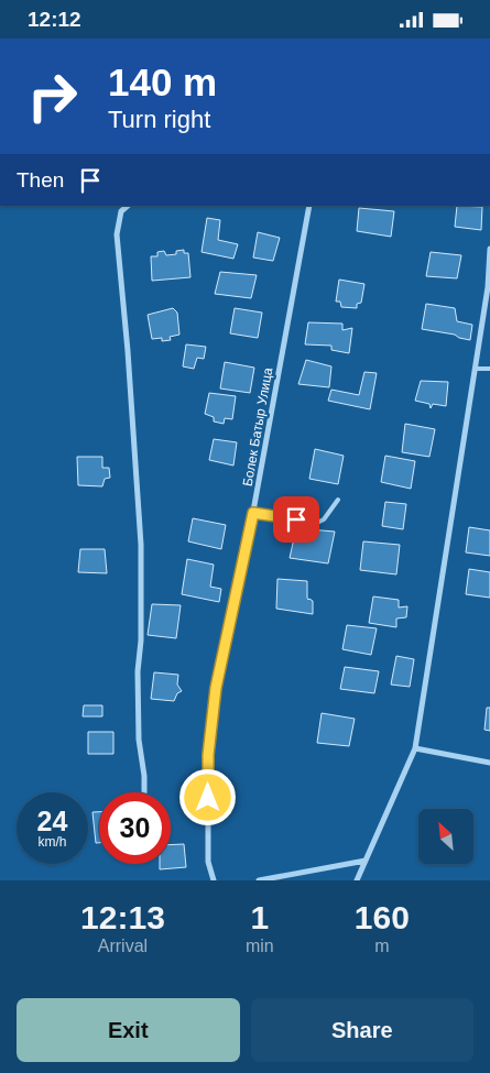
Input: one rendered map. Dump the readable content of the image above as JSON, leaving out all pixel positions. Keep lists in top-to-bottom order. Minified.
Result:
{"streets":{"street":["Болек Батыр Улица"]},"north":"top left","page":{"status":"12:12","turn":["140 m","Turn right"],"then":"Then","speed":"24 km/h","limit":"30","eta":["12:13","Arrival","1","min","160","m"],"buttons":["Exit","Share"]}}
